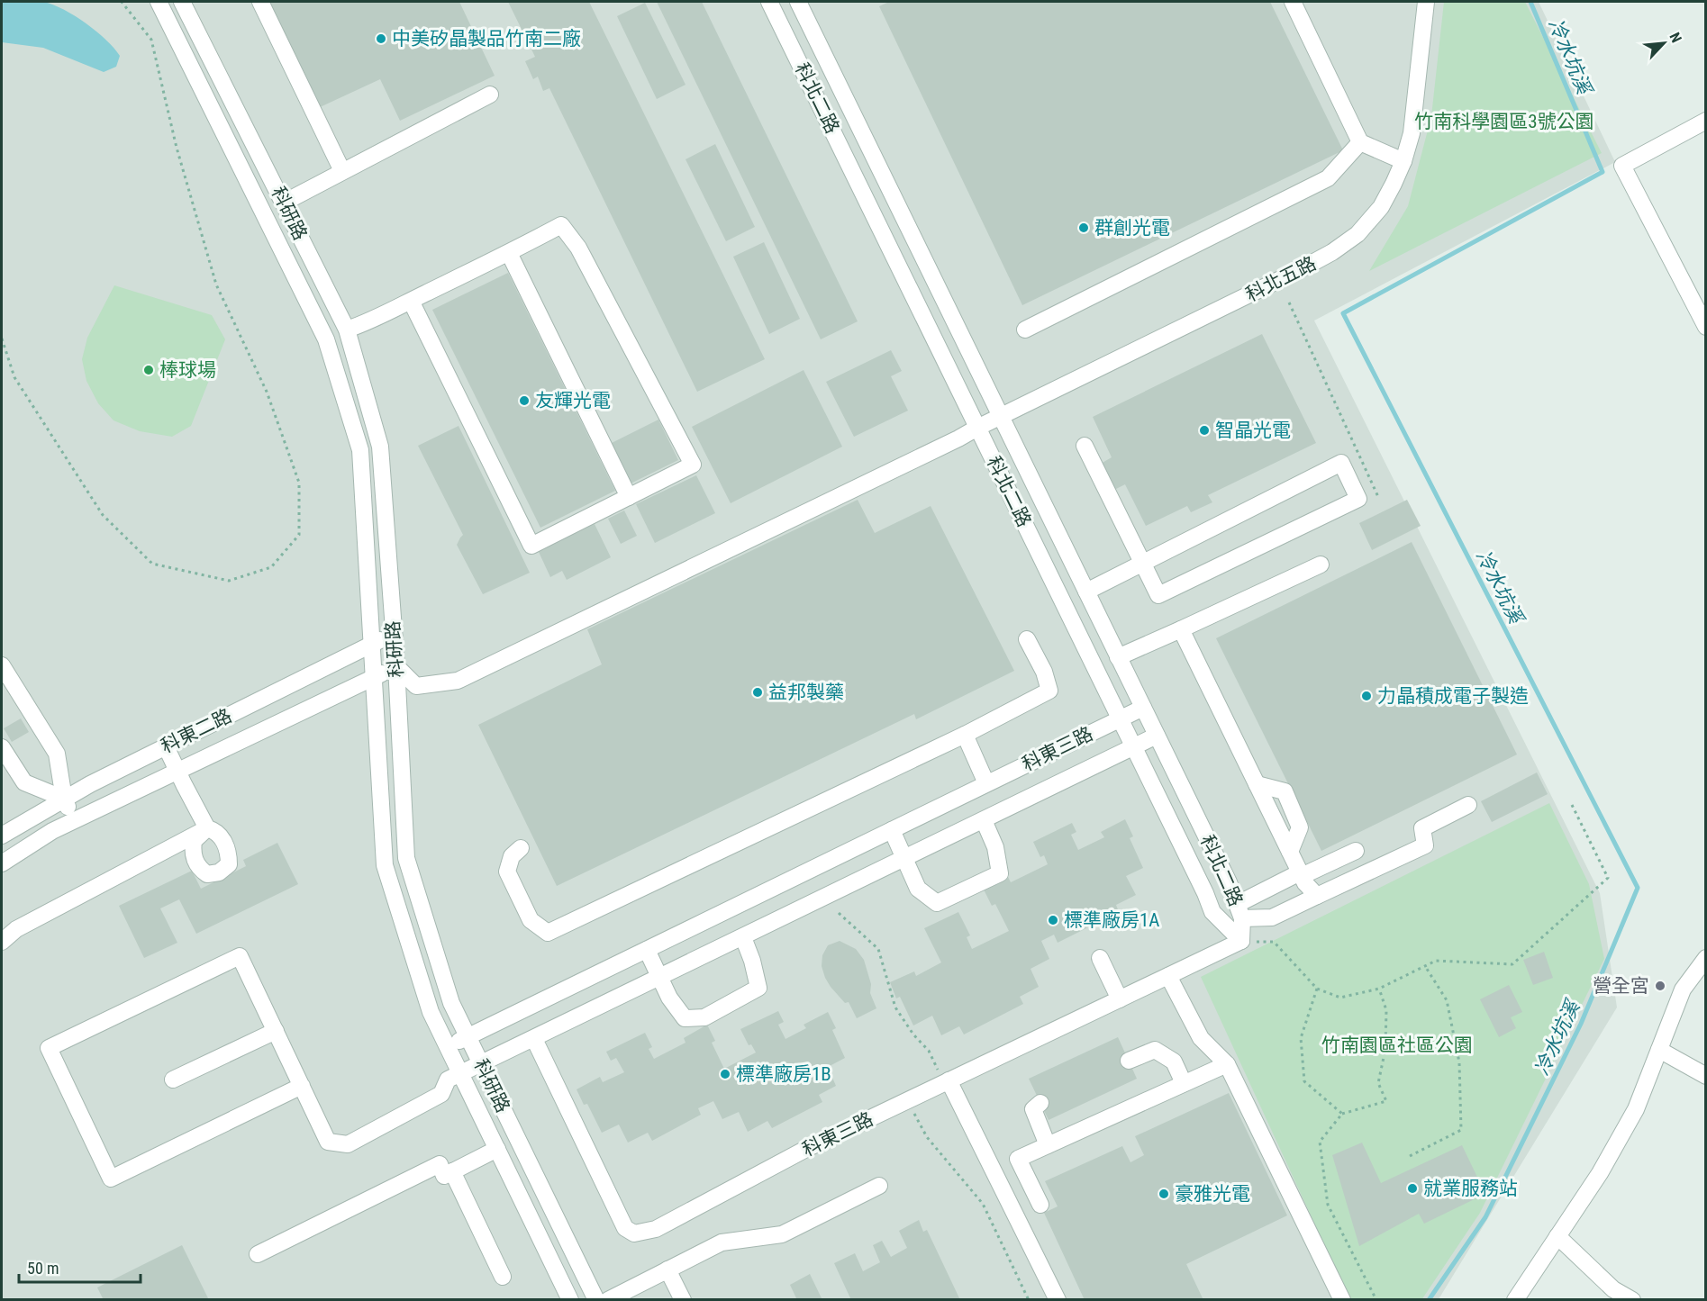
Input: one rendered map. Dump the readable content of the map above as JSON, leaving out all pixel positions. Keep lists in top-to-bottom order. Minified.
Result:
{"streets":{"street":["科北二路","科研路","科北五路","科東二路","科東三路"]},"crossings":[["科北二路","科北五路"],["科北二路","科東三路"],["科研路","科北五路"],["科研路","科東二路"],["科研路","科東三路"],["科北五路","科東二路"]],"water":["冷水坑溪"],"parks":["竹南科學園區3號公園","竹南園區社區公園"],"places":["中美矽晶製品竹南二廠","群創光電","棒球場","友輝光電","智晶光電","益邦製藥","力晶積成電子製造","標準廠房1A","營全宮","標準廠房1B","就業服務站","豪雅光電"],"scale_bar":"50 m","north":"top right"}
